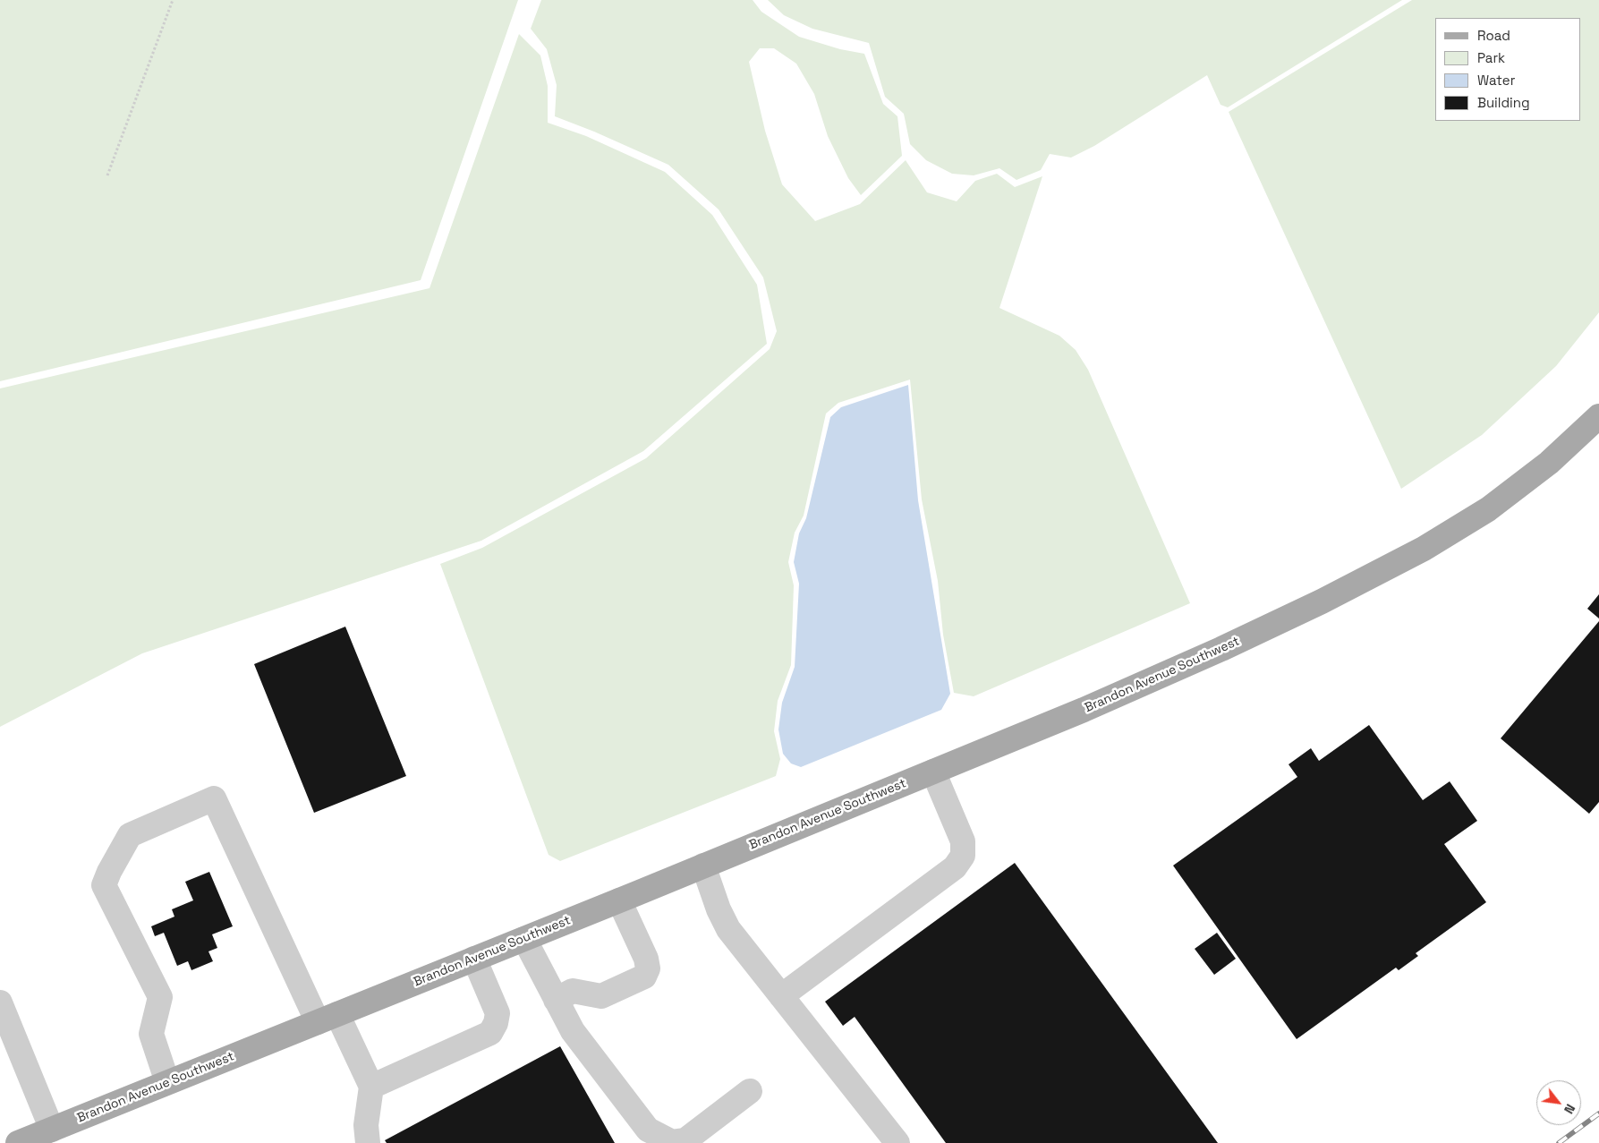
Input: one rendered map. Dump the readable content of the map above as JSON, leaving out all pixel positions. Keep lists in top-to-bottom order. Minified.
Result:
{"streets":{"main road":["Brandon Avenue Southwest"]},"legend":["Road","Park","Water","Building"],"north":"bottom right"}
